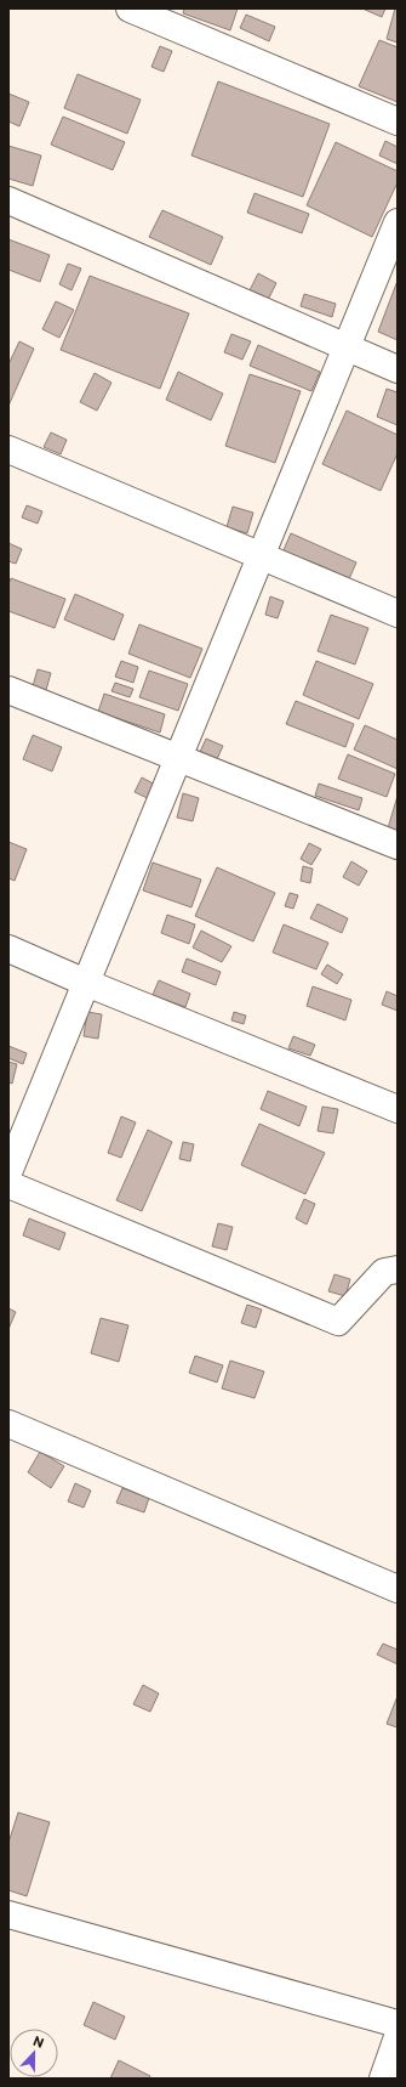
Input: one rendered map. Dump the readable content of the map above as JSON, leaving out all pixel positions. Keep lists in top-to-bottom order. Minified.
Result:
{"north":"top"}
